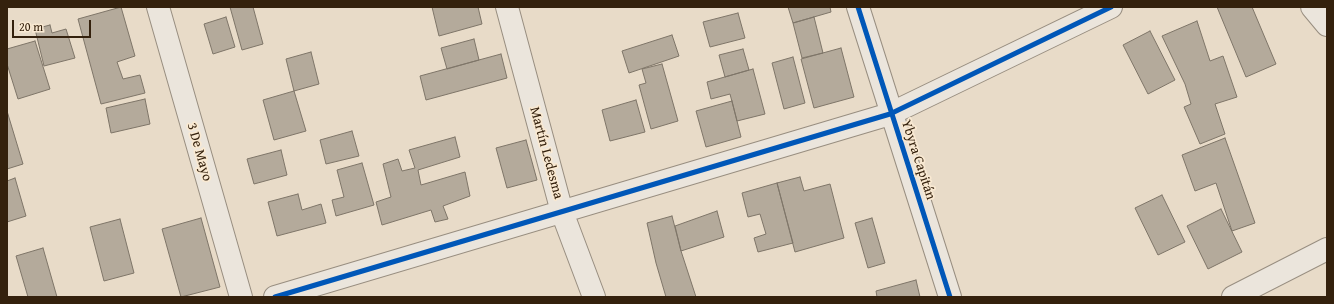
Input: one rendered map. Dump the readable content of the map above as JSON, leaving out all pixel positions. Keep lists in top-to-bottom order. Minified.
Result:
{"streets":{"street":["3 De Mayo","Martín Ledesma","Ybyra Capitán"]},"scale_bar":"20 m"}
